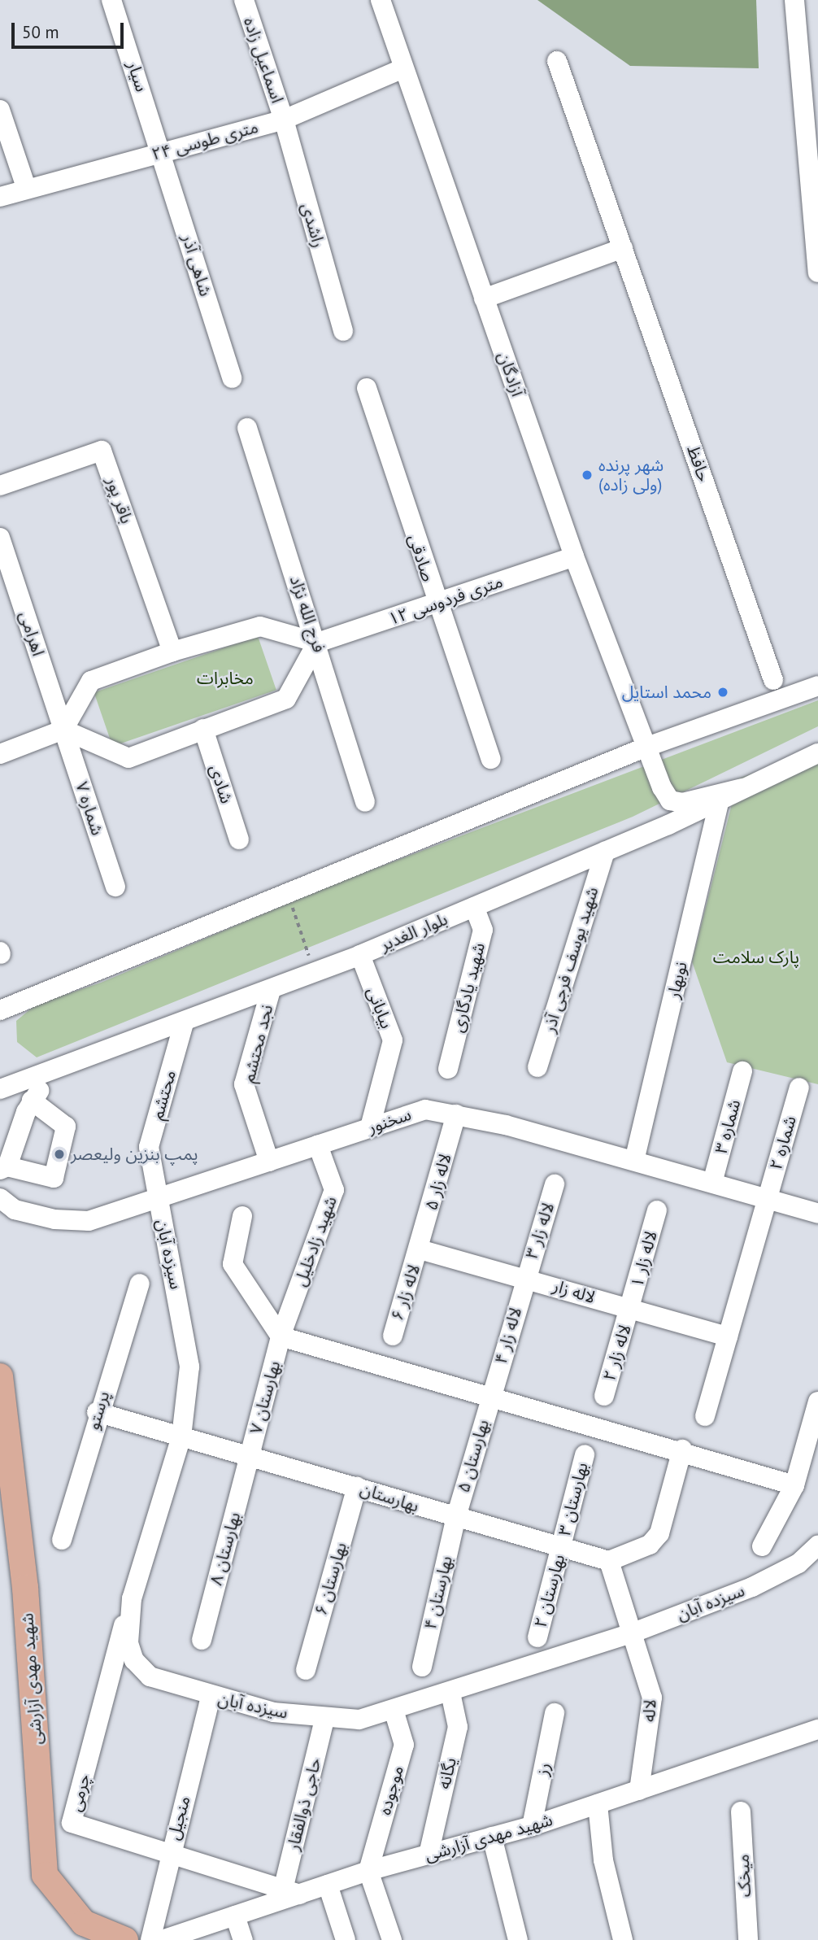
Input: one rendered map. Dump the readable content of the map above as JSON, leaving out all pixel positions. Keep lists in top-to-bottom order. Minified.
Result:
{"streets":{"main road":["شهید مهدی آزارشی"],"street":["اسماعیل زاده","سیار","۲۴ متری طوسی","راشدی","شاهی آذر","آزادگان","حافظ","باقر پور","صادقی","۱۲ متری فردوسی","فرج الله نژاد","اهرامی","شادی","شماره ۷","بلوار الغدیر","شهید یوسف فرجی آذر","نوبهار","شهید یادگاری","بیابانی","نجد محتشم","محتشم","سخنور","شماره ۳","شماره ۲","لاله زار ۵","لاله زار ۳","شهید زادخلیل","سیزده آبان","لاله زار ۱","لاله زار","لاله زار ۶","لاله زار ۴","لاله زار ۲","بهارستان ۷","پرستو","بهارستان ۵","بهارستان","بهارستان ۳","بهارستان ۸","بهارستان ۶","بهارستان ۲","بهارستان ۴","لاله","رز","یگانه","موجوده","چرمی","حاجی ذوالفقار","منجیل","میخک"]},"crossings":[["اسماعیل زاده","۲۴ متری طوسی"],["اسماعیل زاده","راشدی"],["سیار","۲۴ متری طوسی"],["سیار","شاهی آذر"],["۲۴ متری طوسی","راشدی"],["۲۴ متری طوسی","شاهی آذر"],["۲۴ متری طوسی","آزادگان"],["آزادگان","۱۲ متری فردوسی"],["آزادگان","بلوار الغدیر"],["صادقی","۱۲ متری فردوسی"],["۱۲ متری فردوسی","فرج الله نژاد"],["اهرامی","شماره ۷"],["بلوار الغدیر","شهید یوسف فرجی آذر"],["بلوار الغدیر","نوبهار"],["بلوار الغدیر","شهید یادگاری"],["بلوار الغدیر","بیابانی"],["بلوار الغدیر","نجد محتشم"],["بلوار الغدیر","محتشم"],["نوبهار","سخنور"],["بیابانی","سخنور"],["نجد محتشم","سخنور"],["محتشم","سخنور"],["محتشم","سیزده آبان"],["سخنور","شماره ۳"],["سخنور","شماره ۲"],["سخنور","لاله زار ۵"],["سخنور","شهید زادخلیل"],["سخنور","سیزده آبان"],["شماره ۲","لاله زار"],["لاله زار ۵","لاله زار"],["لاله زار ۵","لاله زار ۶"],["لاله زار ۳","لاله زار"],["لاله زار ۳","لاله زار ۴"],["شهید زادخلیل","بهارستان ۷"],["سیزده آبان","بهارستان"],["سیزده آبان","لاله"],["سیزده آبان","یگانه"],["سیزده آبان","موجوده"],["سیزده آبان","چرمی"],["سیزده آبان","حاجی ذوالفقار"],["سیزده آبان","منجیل"],["لاله زار ۱","لاله زار"],["لاله زار ۱","لاله زار ۲"],["لاله زار","لاله زار ۶"],["لاله زار","لاله زار ۴"],["لاله زار","لاله زار ۲"],["لاله زار ۴","بهارستان ۵"],["بهارستان ۷","بهارستان"],["بهارستان ۷","بهارستان ۸"],["پرستو","بهارستان"],["بهارستان ۵","بهارستان"],["بهارستان ۵","بهارستان ۴"],["بهارستان","بهارستان ۳"],["بهارستان","بهارستان ۸"],["بهارستان","بهارستان ۶"],["بهارستان","بهارستان ۲"],["بهارستان","بهارستان ۴"],["بهارستان ۳","بهارستان ۲"],["شهید مهدی آزارشی","لاله"],["شهید مهدی آزارشی","رز"],["شهید مهدی آزارشی","یگانه"],["شهید مهدی آزارشی","موجوده"],["شهید مهدی آزارشی","چرمی"],["شهید مهدی آزارشی","حاجی ذوالفقار"],["چرمی","حاجی ذوالفقار"],["چرمی","منجیل"]],"parks":["مخابرات","پارک سلامت"],"places":["شهر پرنده (ولی زاده)","محمد استایل","پمپ بنزین ولیعصر"],"scale_bar":"50 m"}
